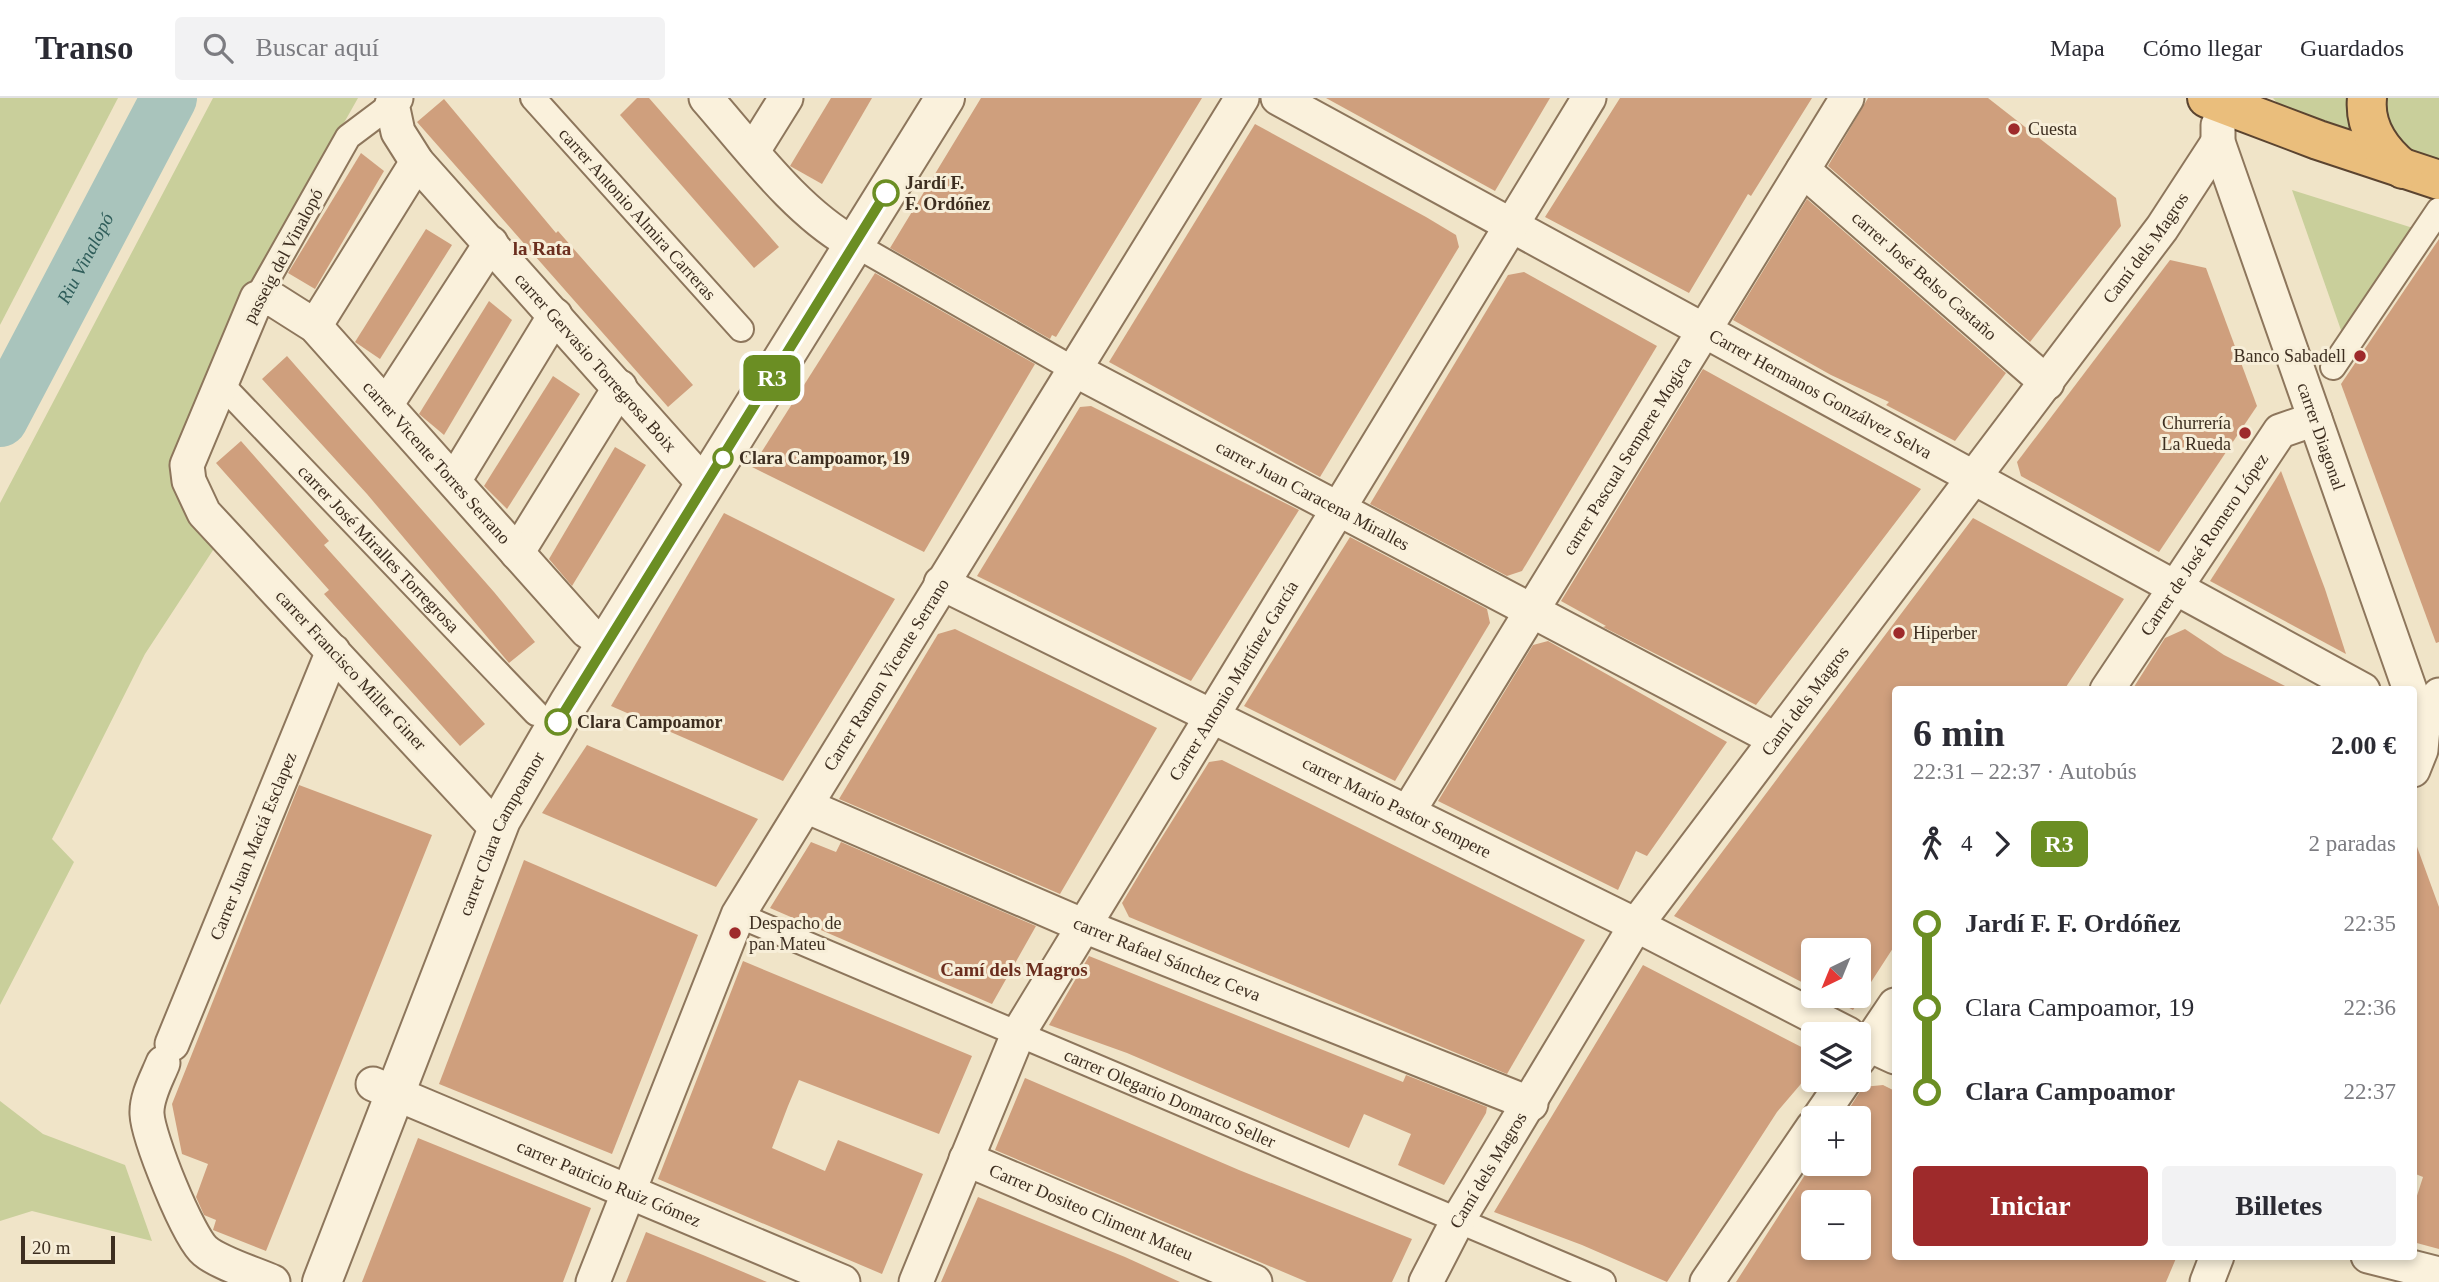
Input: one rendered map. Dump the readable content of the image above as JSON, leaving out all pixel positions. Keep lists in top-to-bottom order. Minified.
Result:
{"streets":{"street":["carrer Antonio Almira Carreras","Camí dels Magros","passeig del Vinalopó","carrer José Belso Castaño","carrer Gervasio Torregrosa Boix","Carrer Hermanos Gonzálvez Selva","carrer Diagonal","carrer Pascual Sempere Mogica","carrer Vicente Torres Serrano","carrer Juan Caracena Miralles","Carrer de José Romero López","carrer José Miralles Torregrosa","carrer Francisco Miller Giner","Carrer Ramon Vicente Serrano","Carrer Antonio Martínez García","carrer Mario Pastor Sempere","carrer Clara Campoamor","Carrer Juan Maciá Esclapez","carrer Rafael Sánchez Ceva","carrer Olegario Domarco Seller","carrer Patricio Ruiz Gómez","Carrer Dositeo Climent Mateu"]},"crossings":[["Camí dels Magros","carrer José Belso Castaño"],["Camí dels Magros","Carrer Hermanos Gonzálvez Selva"],["Camí dels Magros","carrer Diagonal"],["Camí dels Magros","carrer Juan Caracena Miralles"],["Camí dels Magros","carrer Mario Pastor Sempere"],["Camí dels Magros","carrer Rafael Sánchez Ceva"],["Camí dels Magros","carrer Olegario Domarco Seller"],["passeig del Vinalopó","carrer Gervasio Torregrosa Boix"],["passeig del Vinalopó","carrer Vicente Torres Serrano"],["passeig del Vinalopó","carrer José Miralles Torregrosa"],["passeig del Vinalopó","carrer Francisco Miller Giner"],["carrer José Belso Castaño","carrer Pascual Sempere Mogica"],["carrer Gervasio Torregrosa Boix","carrer Clara Campoamor"],["Carrer Hermanos Gonzálvez Selva","carrer Pascual Sempere Mogica"],["Carrer Hermanos Gonzálvez Selva","Carrer de José Romero López"],["Carrer Hermanos Gonzálvez Selva","Carrer Antonio Martínez García"],["carrer Diagonal","Carrer de José Romero López"],["carrer Pascual Sempere Mogica","carrer Juan Caracena Miralles"],["carrer Pascual Sempere Mogica","carrer Mario Pastor Sempere"],["carrer Vicente Torres Serrano","carrer Clara Campoamor"],["carrer Juan Caracena Miralles","Carrer Ramon Vicente Serrano"],["carrer Juan Caracena Miralles","Carrer Antonio Martínez García"],["carrer Juan Caracena Miralles","carrer Clara Campoamor"],["carrer José Miralles Torregrosa","carrer Clara Campoamor"],["carrer Francisco Miller Giner","carrer Clara Campoamor"],["carrer Francisco Miller Giner","Carrer Juan Maciá Esclapez"],["Carrer Ramon Vicente Serrano","carrer Mario Pastor Sempere"],["Carrer Ramon Vicente Serrano","carrer Rafael Sánchez Ceva"],["Carrer Ramon Vicente Serrano","carrer Olegario Domarco Seller"],["Carrer Ramon Vicente Serrano","carrer Patricio Ruiz Gómez"],["Carrer Antonio Martínez García","carrer Mario Pastor Sempere"],["Carrer Antonio Martínez García","carrer Rafael Sánchez Ceva"],["Carrer Antonio Martínez García","carrer Olegario Domarco Seller"],["Carrer Antonio Martínez García","Carrer Dositeo Climent Mateu"],["carrer Clara Campoamor","carrer Patricio Ruiz Gómez"]],"districts":["la Rata","Camí dels Magros"],"water":["Riu Vinalopó"],"places":["Cuesta","Jardí F. F. Ordóñez","Banco Sabadell","Churrería La Rueda","Clara Campoamor, 19","Hiperber","Clara Campoamor","Despacho de pan Mateu"],"lines":["bus line R3"],"scale_bar":"20 m","north":"bottom left","page":{"header":"Transo","search":"Buscar aquí","nav":["Mapa","Cómo llegar","Guardados"],"on_map":"R3","heading":["6 min","22:31 – 22:37 · Autobús","2.00 €"],"legs":["4","R3","2 paradas"],"list":[{"name":"Jardí F. F. Ordóñez","value":"22:35"},{"name":"Clara Campoamor, 19","value":"22:36"},{"name":"Clara Campoamor","value":"22:37"}],"map_buttons":["+","−"],"buttons":["Iniciar","Billetes"],"scale":"20 m"}}
